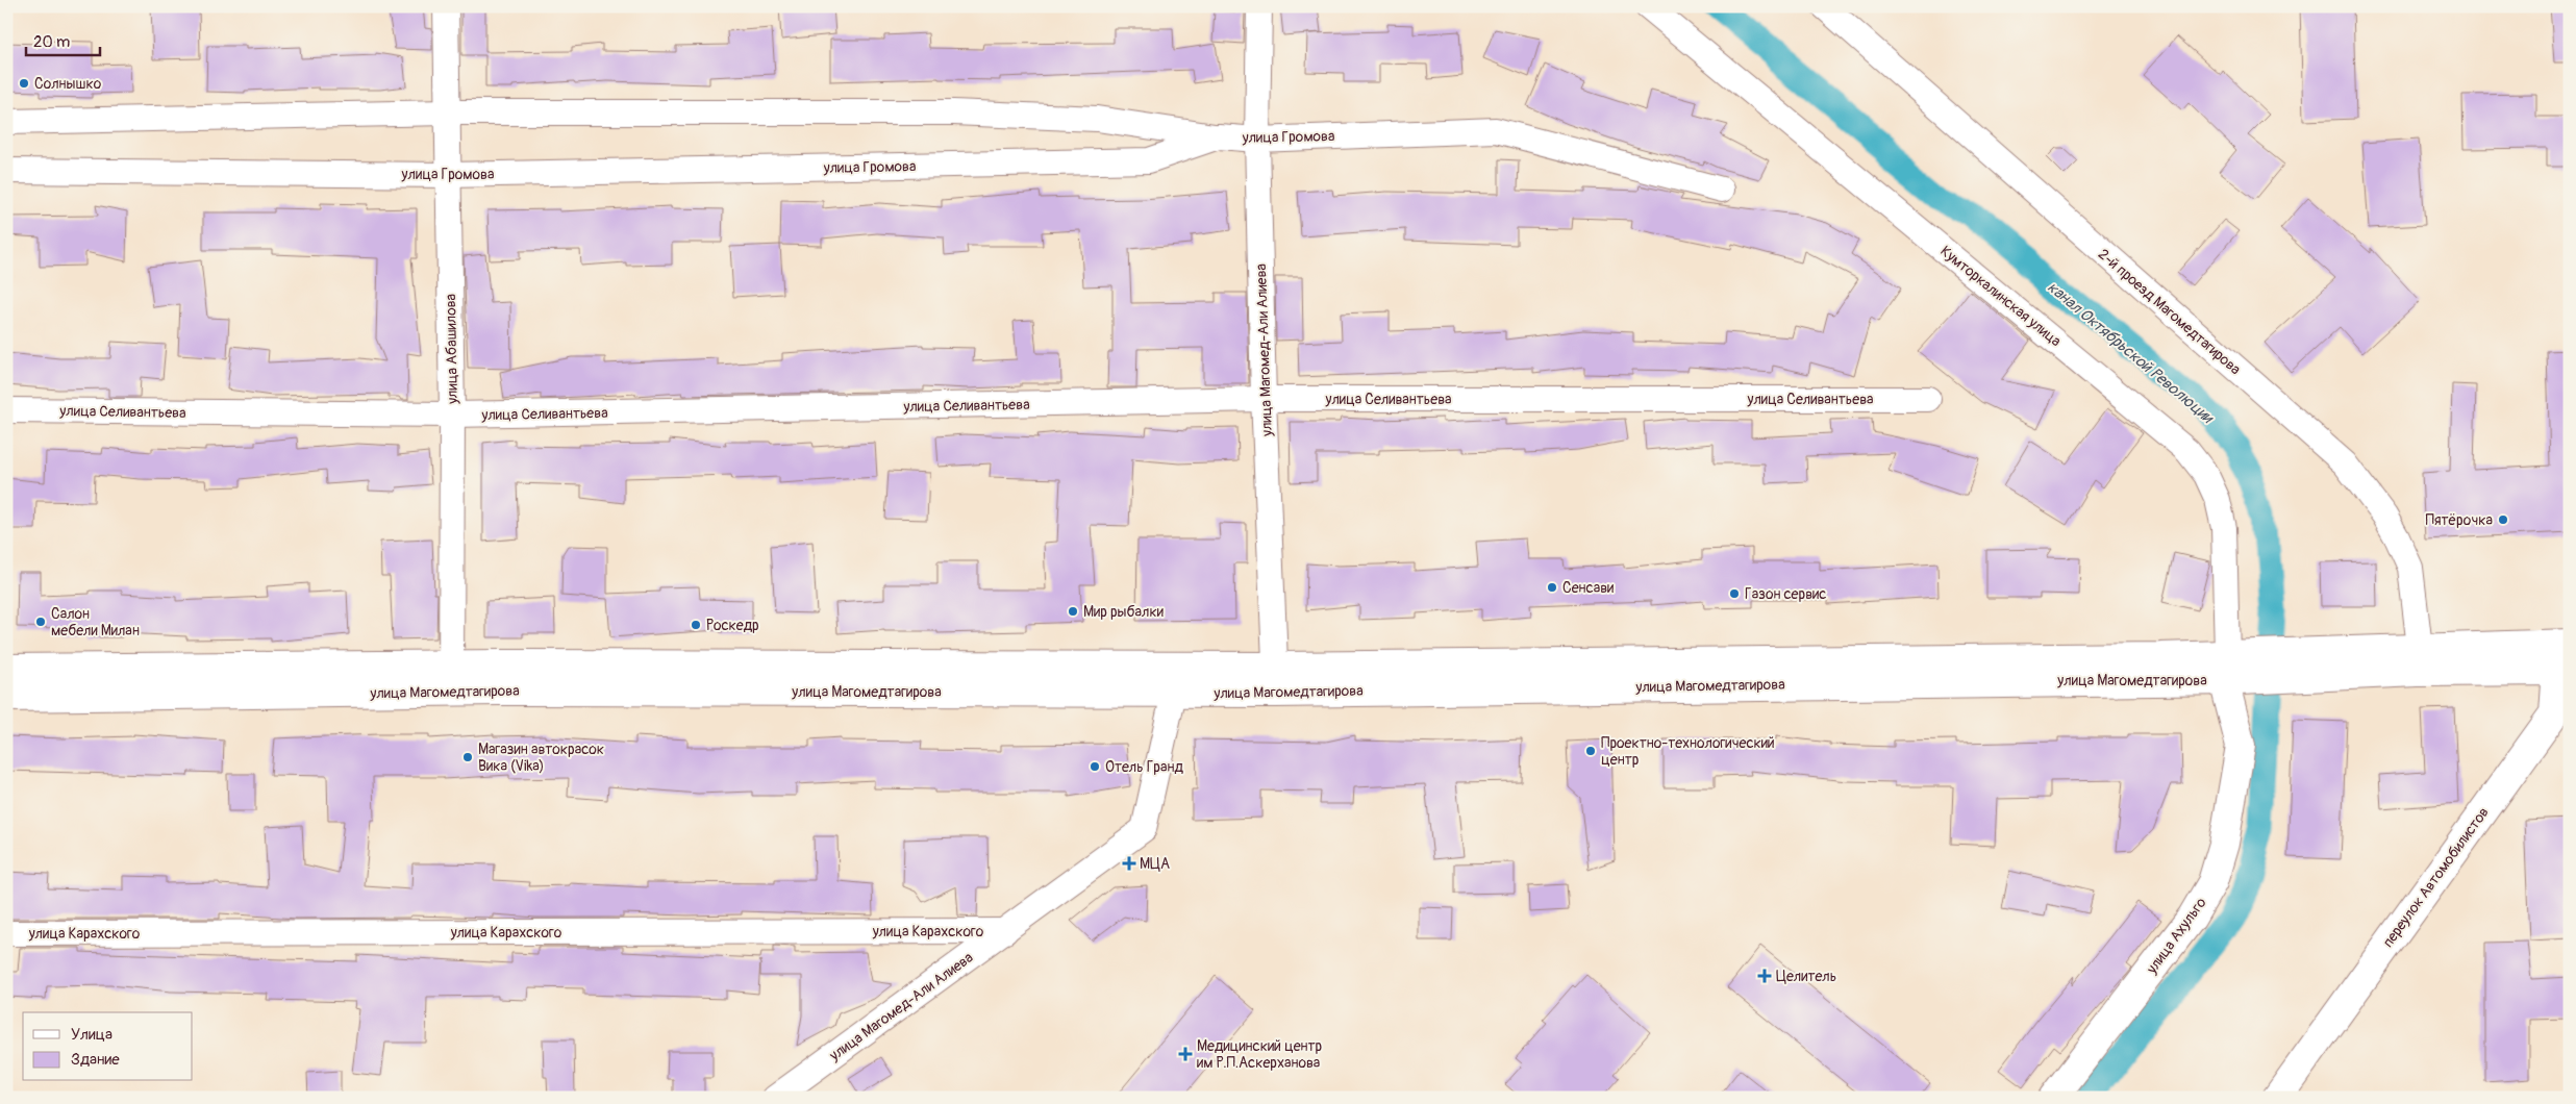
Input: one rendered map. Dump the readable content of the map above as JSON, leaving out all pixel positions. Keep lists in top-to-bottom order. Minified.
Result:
{"streets":{"main road":["улица Магомедтагирова","переулок Автомобилистов","улица Ахульго"],"street":["улица Громова","Кумторкалинская улица","2-й проезд Магомедтагирова","улица Абашилова","улица Магомед-Али Алиева","улица Селивантьева","улица Карахского"]},"crossings":[["улица Громова","улица Абашилова"],["улица Громова","улица Магомед-Али Алиева"],["Кумторкалинская улица","улица Магомедтагирова"],["Кумторкалинская улица","улица Ахульго"],["2-й проезд Магомедтагирова","улица Магомедтагирова"],["улица Абашилова","улица Селивантьева"],["улица Абашилова","улица Магомедтагирова"],["улица Магомед-Али Алиева","улица Селивантьева"],["улица Магомед-Али Алиева","улица Магомедтагирова"],["улица Магомед-Али Алиева","улица Карахского"],["улица Магомедтагирова","переулок Автомобилистов"],["улица Магомедтагирова","улица Ахульго"]],"water":["канал Октябрьской Революции"],"places":{"other":["Солнышко","Пятёрочка","Сенсави","Газон сервис","Мир рыбалки","Салон мебели Милан","Роскедр","Проектно-технологический центр","Магазин автокрасок Вика (Vika)","Отель Гранд"],"health":["МЦА","Целитель","Медицинский центр им Р.П.Аскерханова"]},"legend":["Улица","Здание"],"scale_bar":"20 m"}
